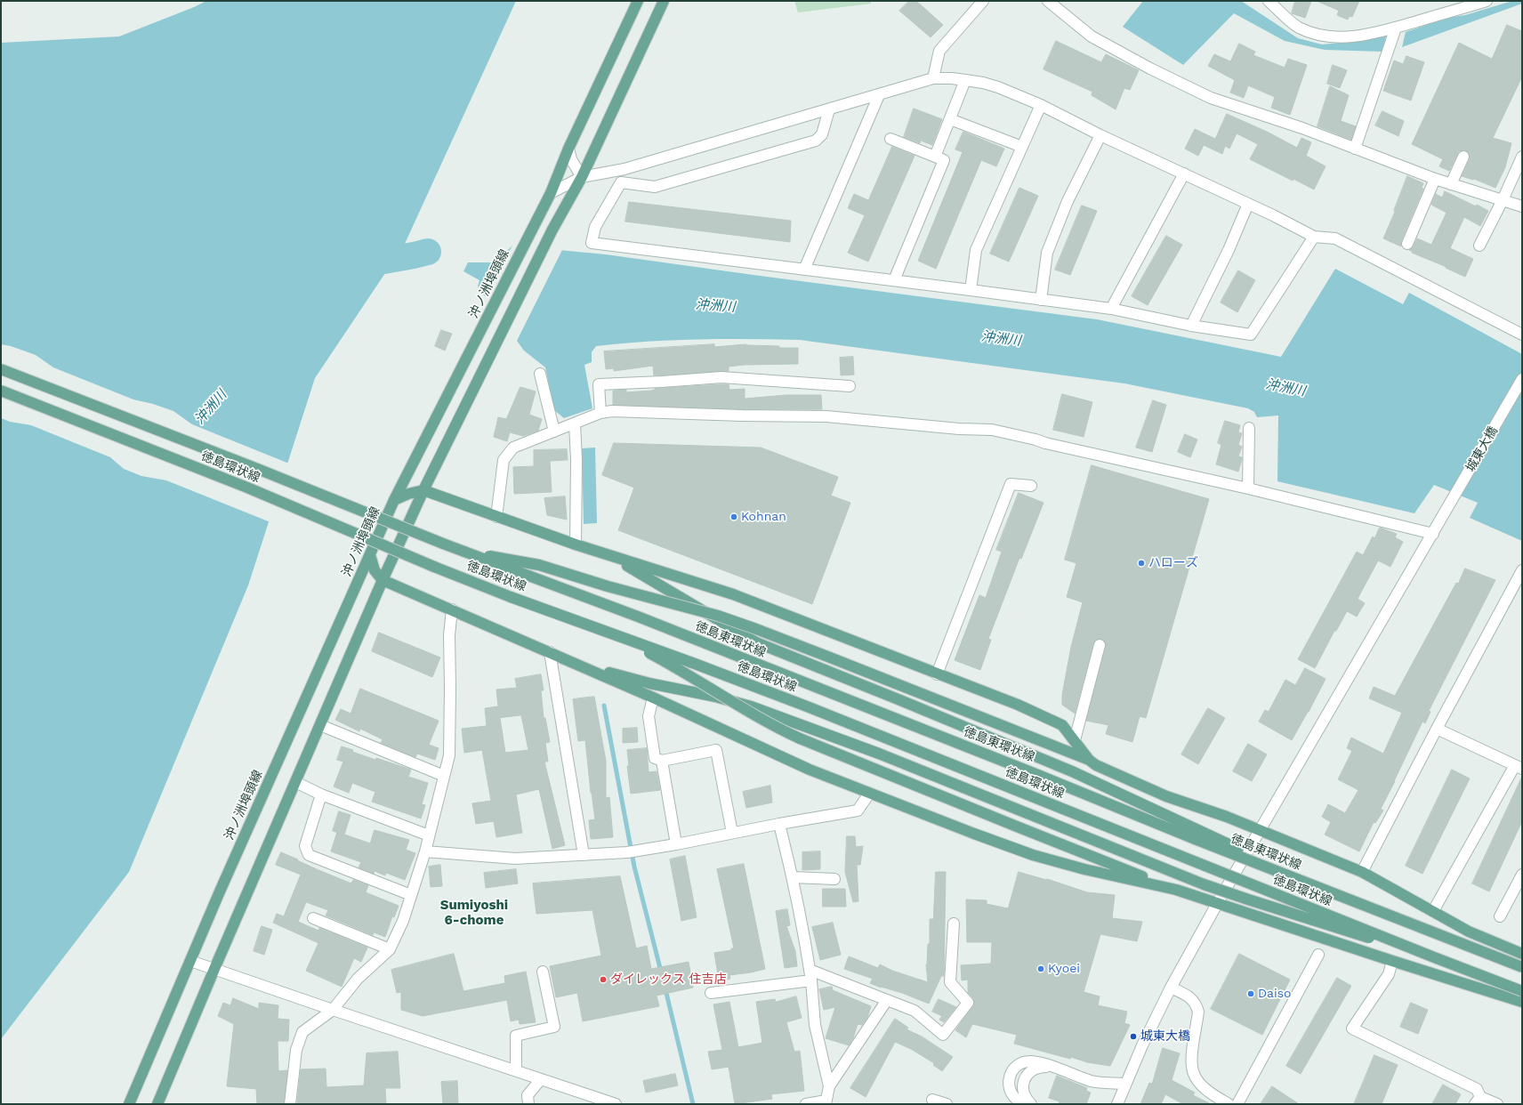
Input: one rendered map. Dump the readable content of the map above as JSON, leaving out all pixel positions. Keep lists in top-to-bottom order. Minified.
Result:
{"streets":{"main road":["沖ノ洲埠頭線","徳島環状線","徳島東環状線"],"street":["城東大橋"]},"crossings":[["徳島環状線","徳島東環状線"]],"districts":["Sumiyoshi 6-chome"],"water":["沖洲川"],"places":["Kohnan","ハローズ","Kyoei","ダイレックス 住吉店","Daiso","城東大橋"]}
